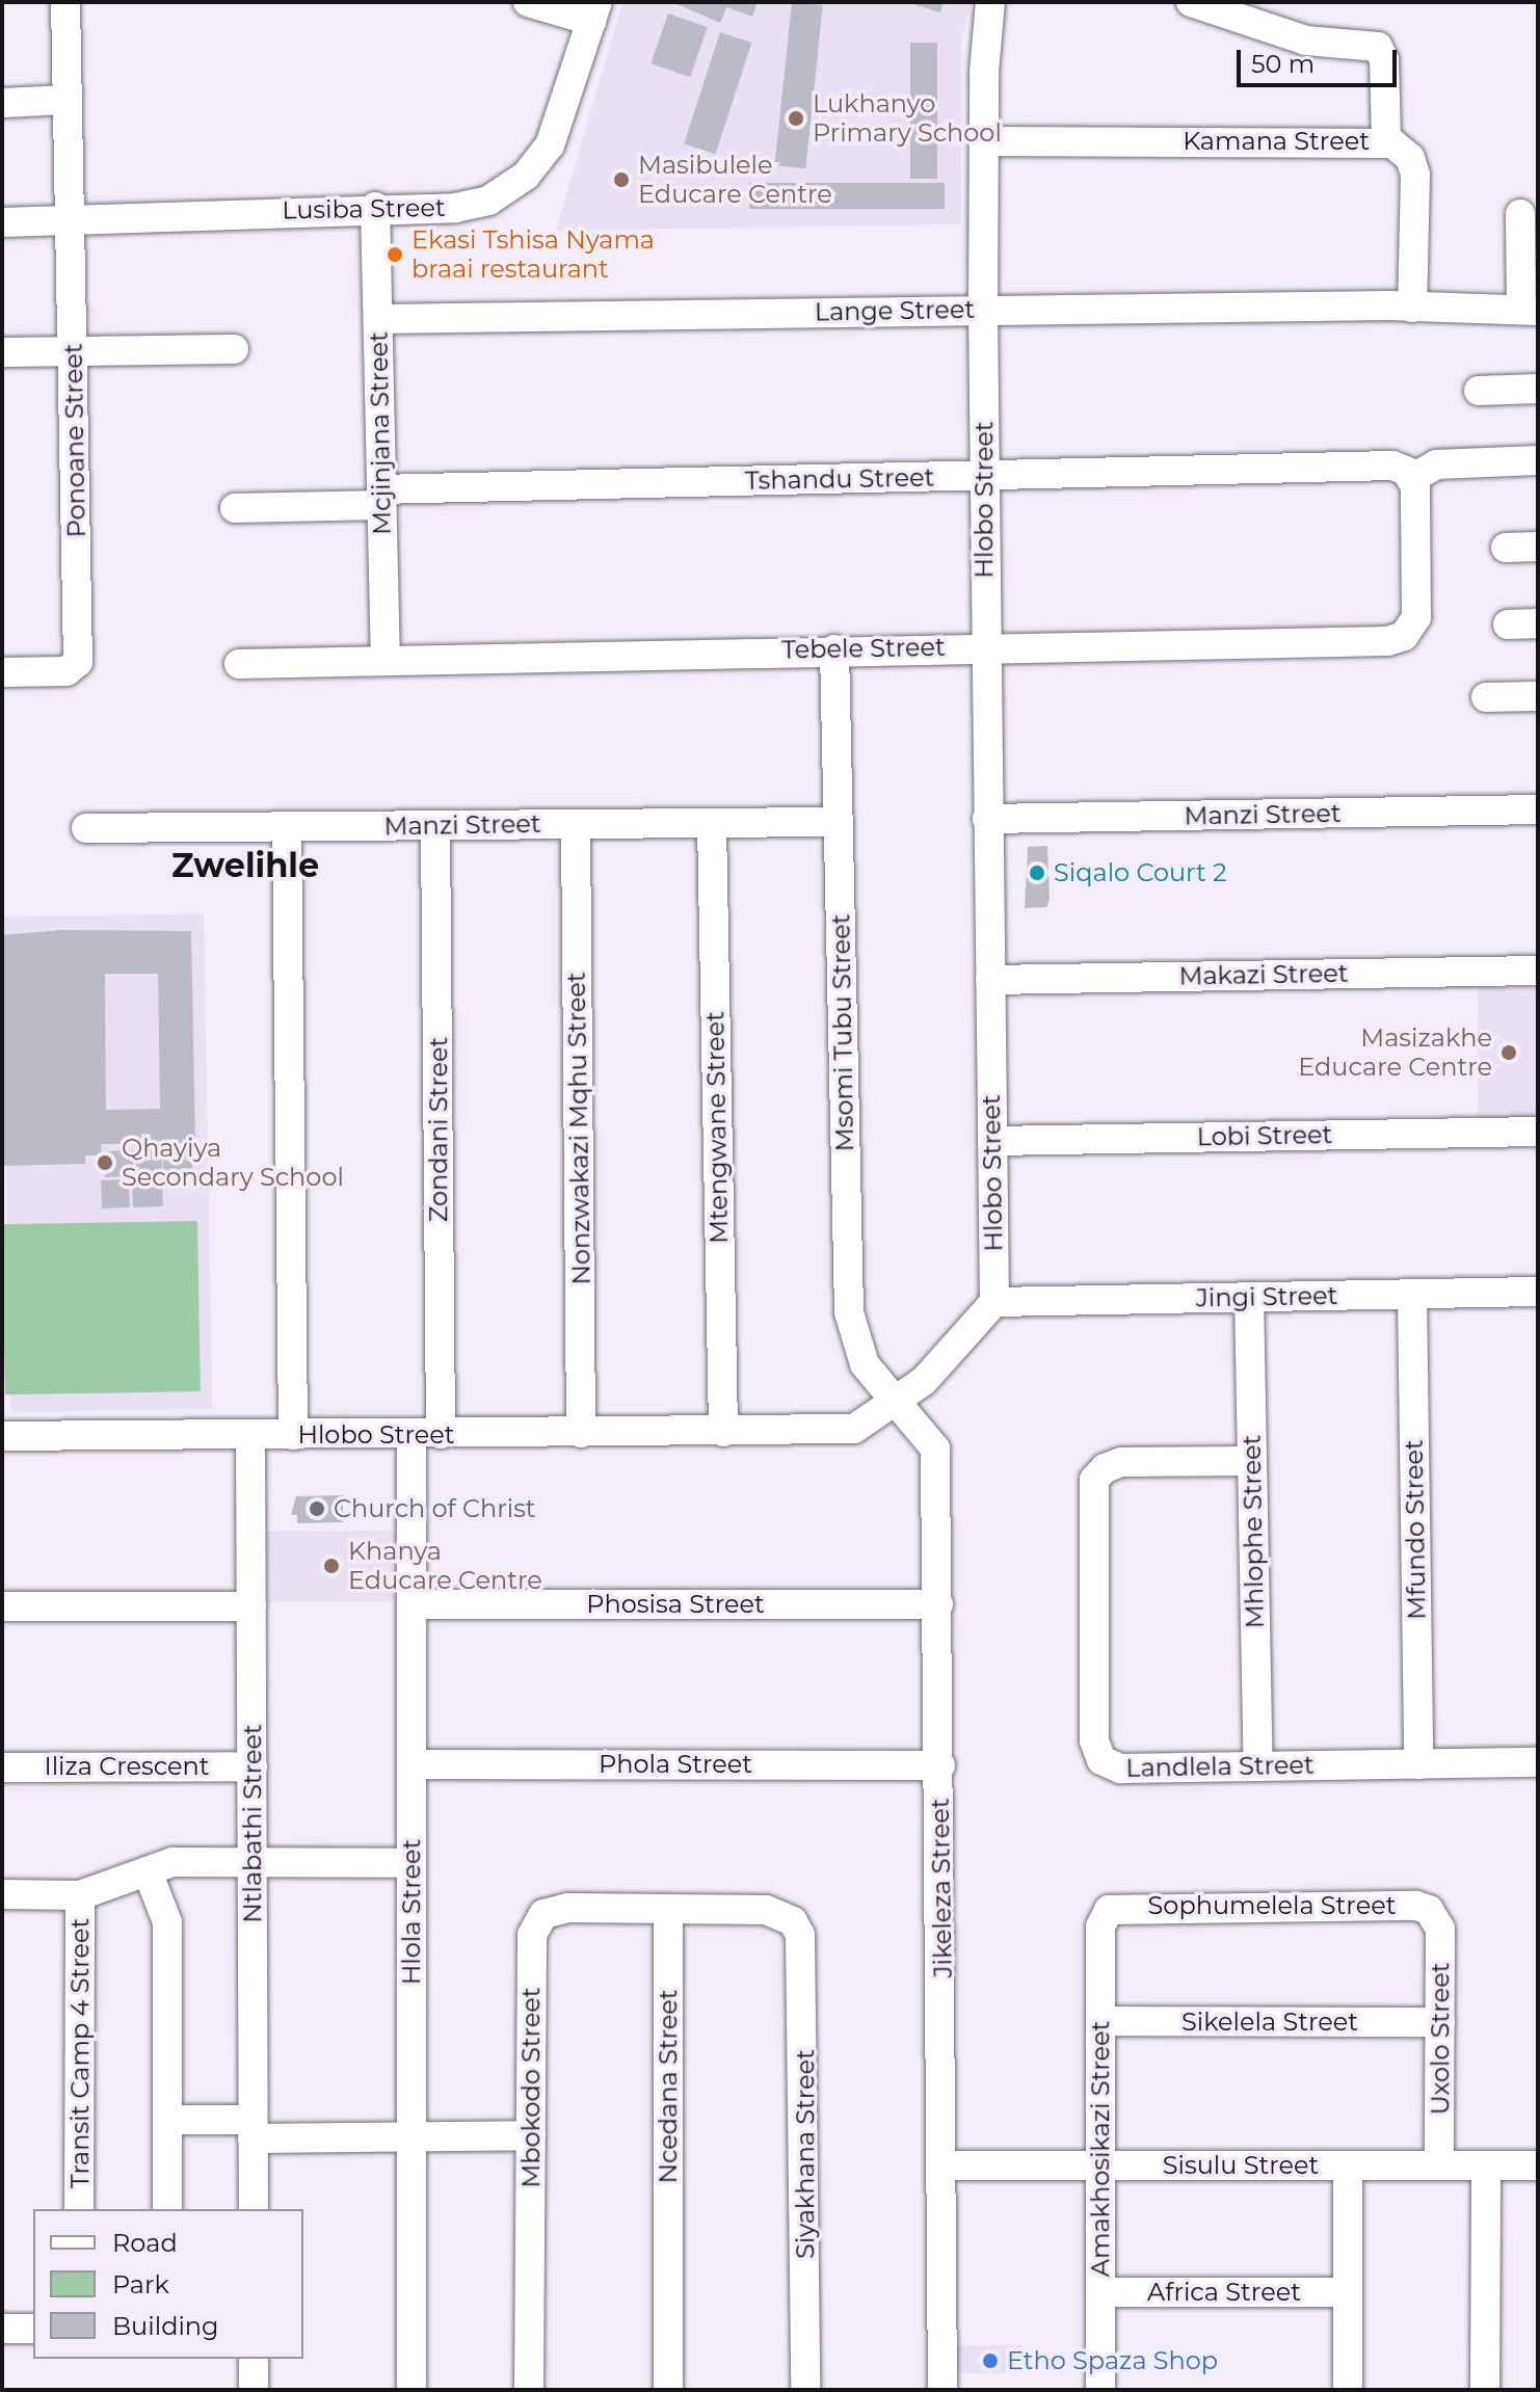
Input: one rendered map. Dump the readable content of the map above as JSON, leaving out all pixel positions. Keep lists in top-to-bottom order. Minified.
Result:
{"streets":{"street":["Kamana Street","Lusiba Street","Lange Street","Mcjinjana Street","Ponoane Street","Tshandu Street","Hlobo Street","Tebele Street","Manzi Street","Makazi Street","Msomi Tubu Street","Mtengwane Street","Nonzwakazi Mqhu Street","Zondani Street","Lobi Street","Jingi Street","Mfundo Street","Mhlophe Street","Phosisa Street","Phola Street","Iliza Crescent","Landlela Street","Ntlabathi Street","Jikeleza Street","Sophumelela Street","Hlola Street","Sikelela Street","Uxolo Street","Transit Camp 4 Street","Ncedana Street","Mbokodo Street","Amakhosikazi Street","Siyakhana Street","Sisulu Street","Africa Street"]},"crossings":[["Kamana Street","Lange Street"],["Kamana Street","Hlobo Street"],["Lusiba Street","Mcjinjana Street"],["Lusiba Street","Ponoane Street"],["Lange Street","Mcjinjana Street"],["Lange Street","Hlobo Street"],["Mcjinjana Street","Tshandu Street"],["Mcjinjana Street","Tebele Street"],["Tshandu Street","Hlobo Street"],["Tshandu Street","Tebele Street"],["Hlobo Street","Tebele Street"],["Hlobo Street","Manzi Street"],["Hlobo Street","Makazi Street"],["Hlobo Street","Msomi Tubu Street"],["Hlobo Street","Mtengwane Street"],["Hlobo Street","Nonzwakazi Mqhu Street"],["Hlobo Street","Zondani Street"],["Hlobo Street","Lobi Street"],["Hlobo Street","Jingi Street"],["Hlobo Street","Ntlabathi Street"],["Hlobo Street","Jikeleza Street"],["Hlobo Street","Hlola Street"],["Tebele Street","Msomi Tubu Street"],["Manzi Street","Msomi Tubu Street"],["Manzi Street","Mtengwane Street"],["Manzi Street","Nonzwakazi Mqhu Street"],["Manzi Street","Zondani Street"],["Msomi Tubu Street","Jikeleza Street"],["Zondani Street","Hlola Street"],["Jingi Street","Mfundo Street"],["Jingi Street","Mhlophe Street"],["Mfundo Street","Landlela Street"],["Mhlophe Street","Landlela Street"],["Phosisa Street","Jikeleza Street"],["Phosisa Street","Hlola Street"],["Phola Street","Jikeleza Street"],["Phola Street","Hlola Street"],["Iliza Crescent","Ntlabathi Street"],["Jikeleza Street","Sisulu Street"],["Sophumelela Street","Uxolo Street"],["Sophumelela Street","Amakhosikazi Street"],["Sikelela Street","Uxolo Street"],["Sikelela Street","Amakhosikazi Street"],["Uxolo Street","Sisulu Street"],["Ncedana Street","Mbokodo Street"],["Ncedana Street","Siyakhana Street"],["Mbokodo Street","Siyakhana Street"],["Amakhosikazi Street","Sisulu Street"],["Amakhosikazi Street","Africa Street"]],"districts":["Zwelihle"],"places":["Lukhanyo Primary School","Masibulele Educare Centre","Ekasi Tshisa Nyama braai restaurant","Siqalo Court 2","Masizakhe Educare Centre","Qhayiya Secondary School","Church of Christ","Khanya Educare Centre","Etho Spaza Shop"],"legend":["Road","Park","Building"],"scale_bar":"50 m"}
